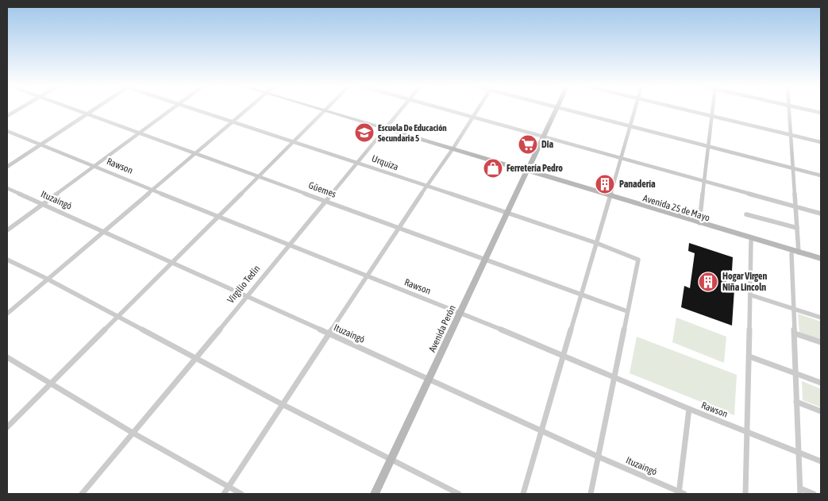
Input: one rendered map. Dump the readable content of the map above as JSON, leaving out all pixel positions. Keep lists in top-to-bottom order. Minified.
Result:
{"streets":{"main road":["Avenida 25 de Mayo","Avenida Perón"],"street":["Urquiza","Rawson","Güemes","Ituzaingó","Virgilio Tedín"]},"crossings":[["Urquiza","Güemes"],["Urquiza","Virgilio Tedín"],["Urquiza","Avenida Perón"],["Rawson","Virgilio Tedín"],["Rawson","Avenida Perón"],["Güemes","Virgilio Tedín"],["Güemes","Avenida Perón"],["Ituzaingó","Virgilio Tedín"],["Ituzaingó","Avenida Perón"],["Avenida 25 de Mayo","Virgilio Tedín"],["Avenida 25 de Mayo","Avenida Perón"]],"places":{"school or university":["Escuela De Educación Secundaria 5"],"supermarket":["Dia"],"shop":["Ferretería Pedro"],"building":["Panadería","Hogar Virgen Niña Lincoln"]}}
